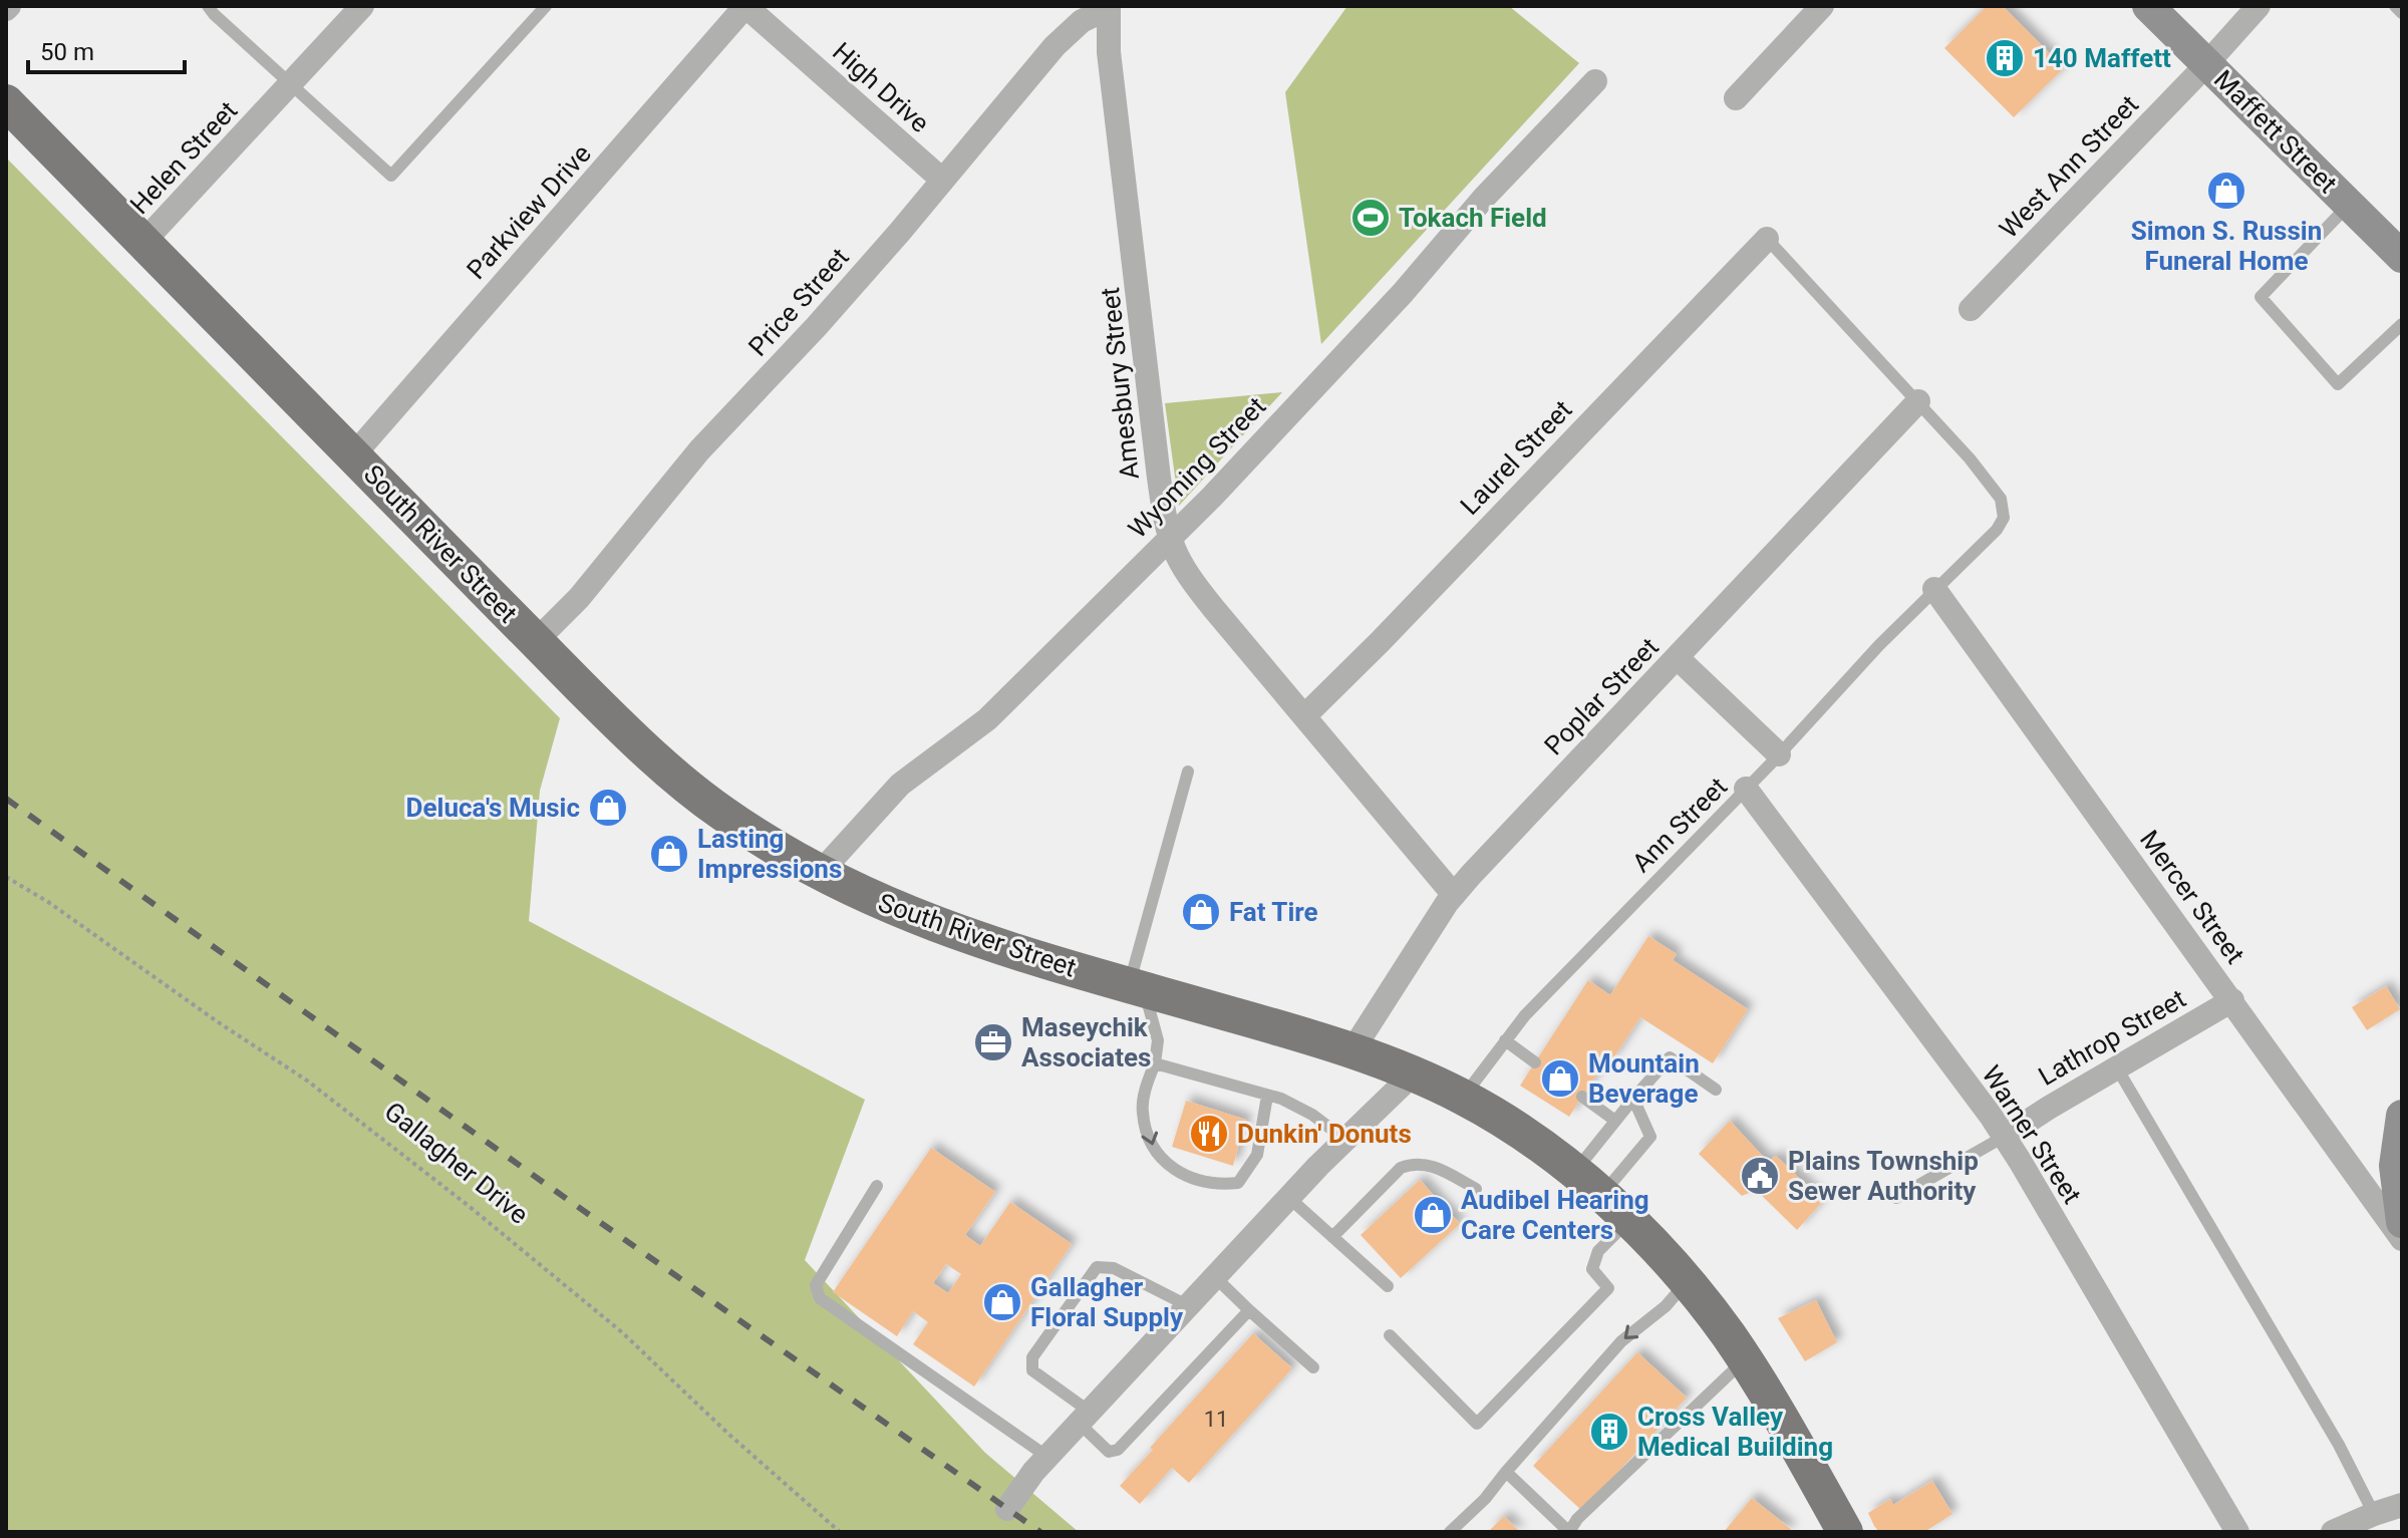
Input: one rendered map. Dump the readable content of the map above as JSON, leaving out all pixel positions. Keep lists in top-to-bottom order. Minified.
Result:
{"streets":{"main road":["Maffett Street","South River Street"],"street":["High Drive","Helen Street","West Ann Street","Parkview Drive","Price Street","Amesbury Street","Laurel Street","Wyoming Street","Poplar Street","Mercer Street","Lathrop Street","Warner Street"],"lane":["Ann Street"],"path":["Gallagher Drive"]},"crossings":[["High Drive","Parkview Drive"],["High Drive","Price Street"],["Maffett Street","West Ann Street"],["Helen Street","South River Street"],["Parkview Drive","South River Street"],["Price Street","Amesbury Street"],["Price Street","South River Street"],["Amesbury Street","Laurel Street"],["Amesbury Street","Wyoming Street"],["Amesbury Street","Poplar Street"],["Wyoming Street","South River Street"],["South River Street","Poplar Street"],["South River Street","Ann Street"],["Poplar Street","Ann Street"],["Ann Street","Mercer Street"],["Ann Street","Warner Street"],["Mercer Street","Lathrop Street"],["Lathrop Street","Warner Street"]],"places":{"building":["140 Maffett","Cross Valley Medical Building"],"shop":["Simon S. Russin Funeral Home","Deluca's Music","Lasting Impressions","Fat Tire","Mountain Beverage","Audibel Hearing Care Centers","Gallagher Floral Supply"],"sports":["Tokach Field"],"office":["Maseychik Associates"],"restaurant":["Dunkin' Donuts"],"public building":["Plains Township Sewer Authority"]},"house_numbers":["11"],"scale_bar":"50 m"}
